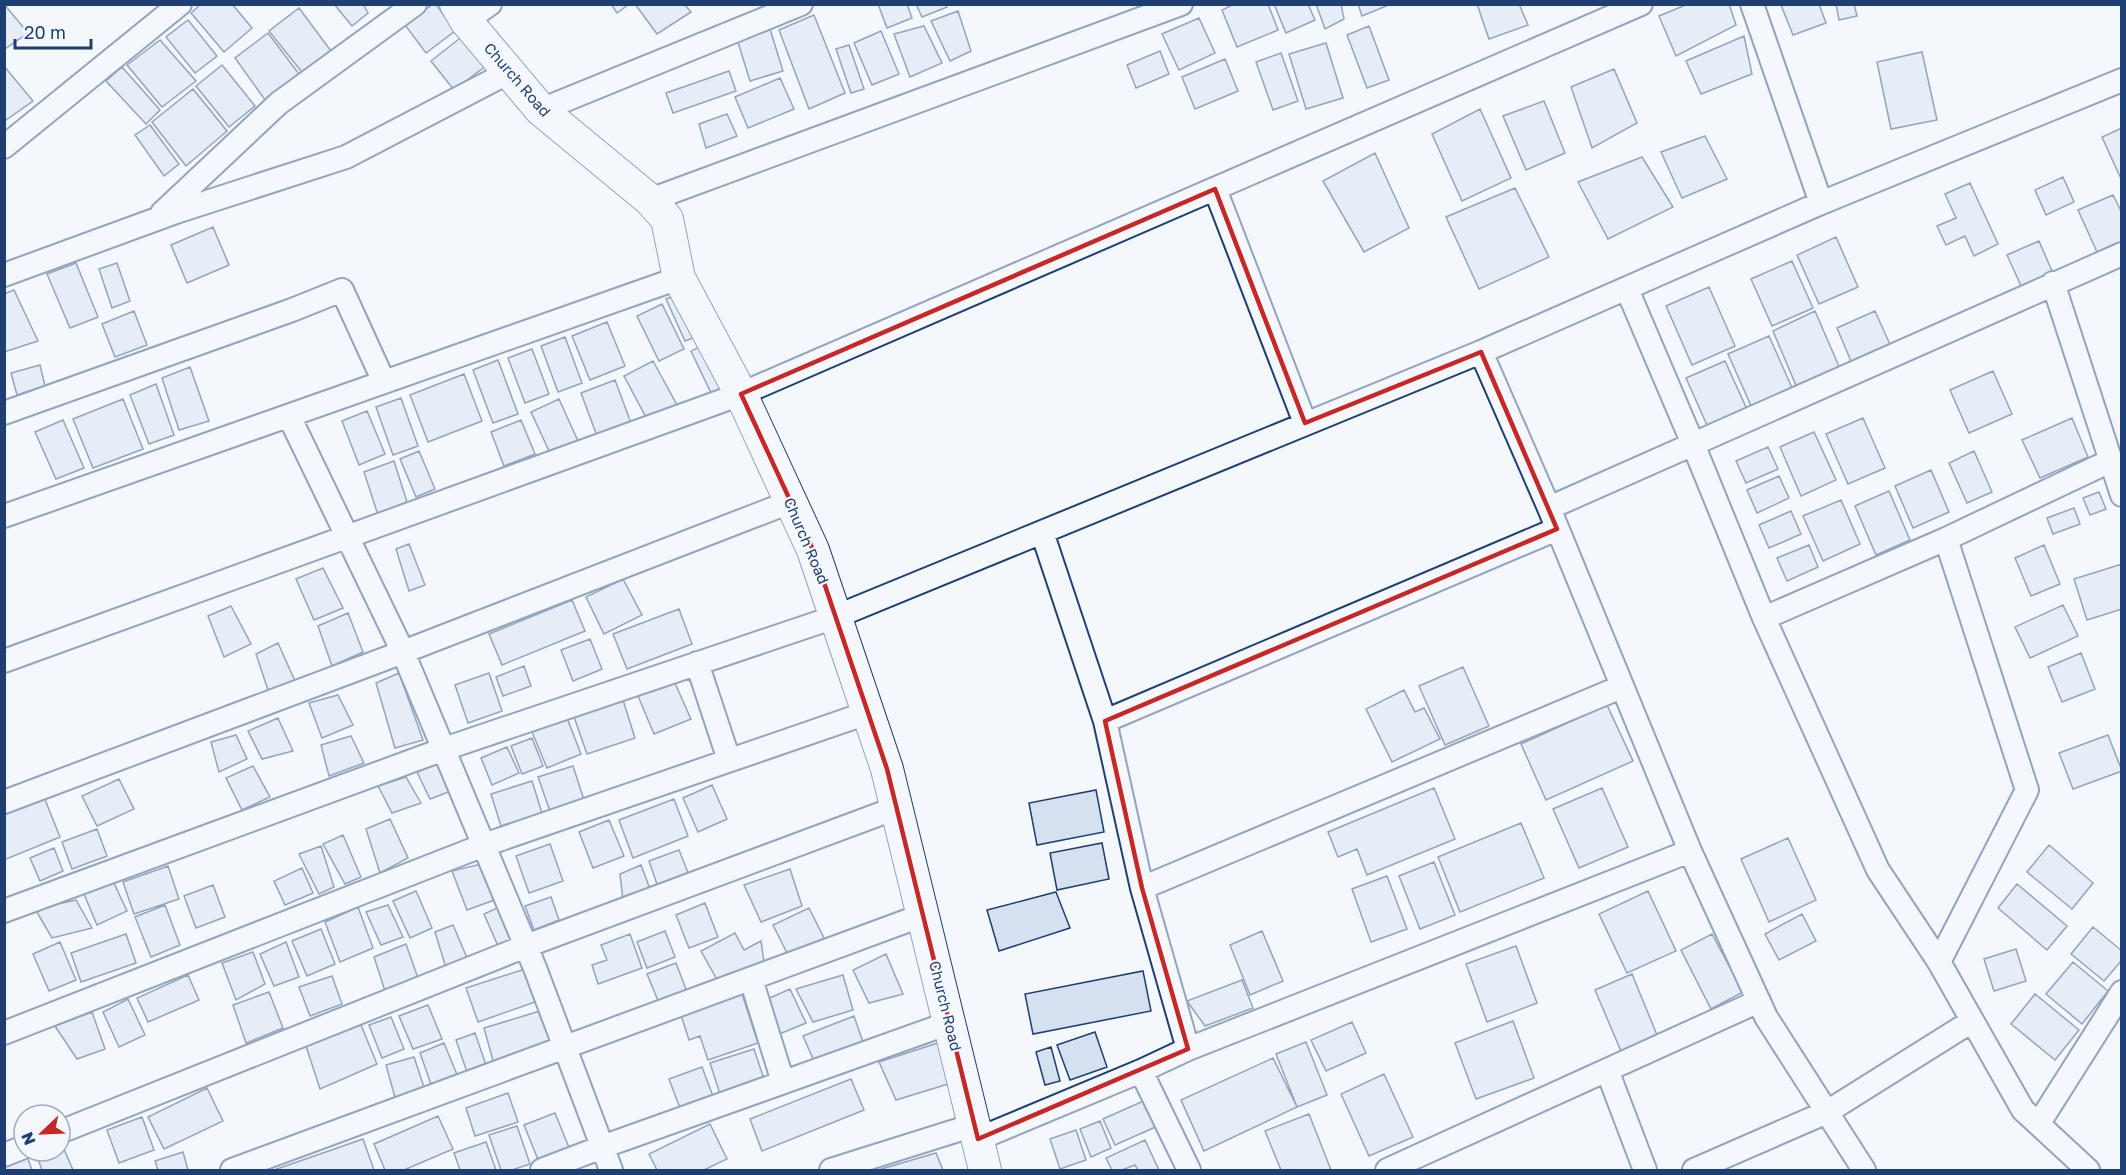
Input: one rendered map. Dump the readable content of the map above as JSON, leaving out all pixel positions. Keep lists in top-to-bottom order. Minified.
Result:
{"streets":{"main road":["Church Road"]},"scale_bar":"20 m","north":"bottom left"}
